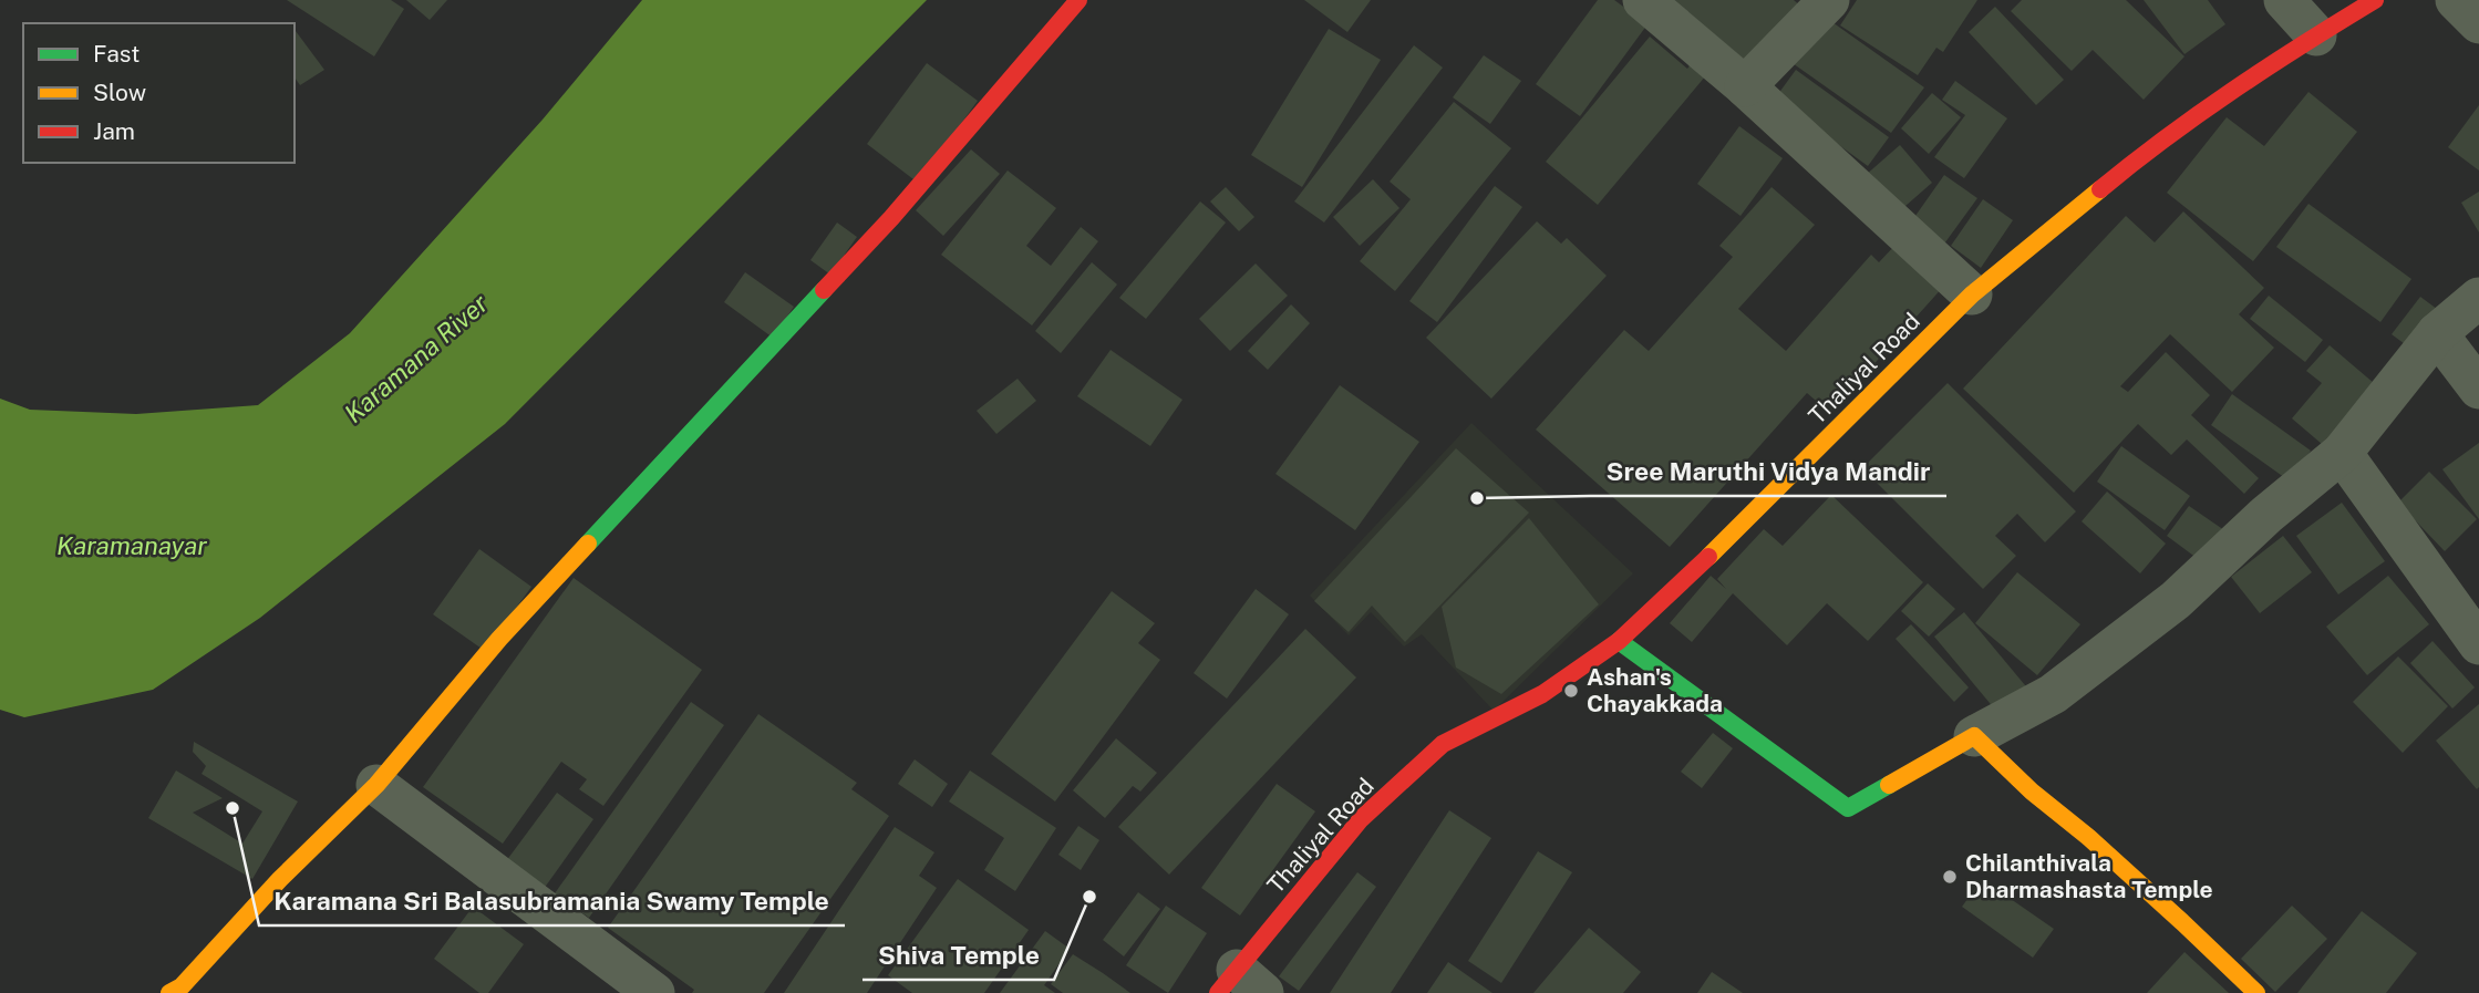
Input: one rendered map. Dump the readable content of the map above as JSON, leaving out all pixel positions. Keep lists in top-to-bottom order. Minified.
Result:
{"streets":{"street":["Thaliyal Road"]},"water":["Karamana River","Karamanayar"],"places":["Sree Maruthi Vidya Mandir","Ashan's Chayakkada","Karamana Sri Balasubramania Swamy Temple","Chilanthivala Dharmashasta Temple","Shiva Temple"],"legend":["Fast","Slow","Jam"]}
